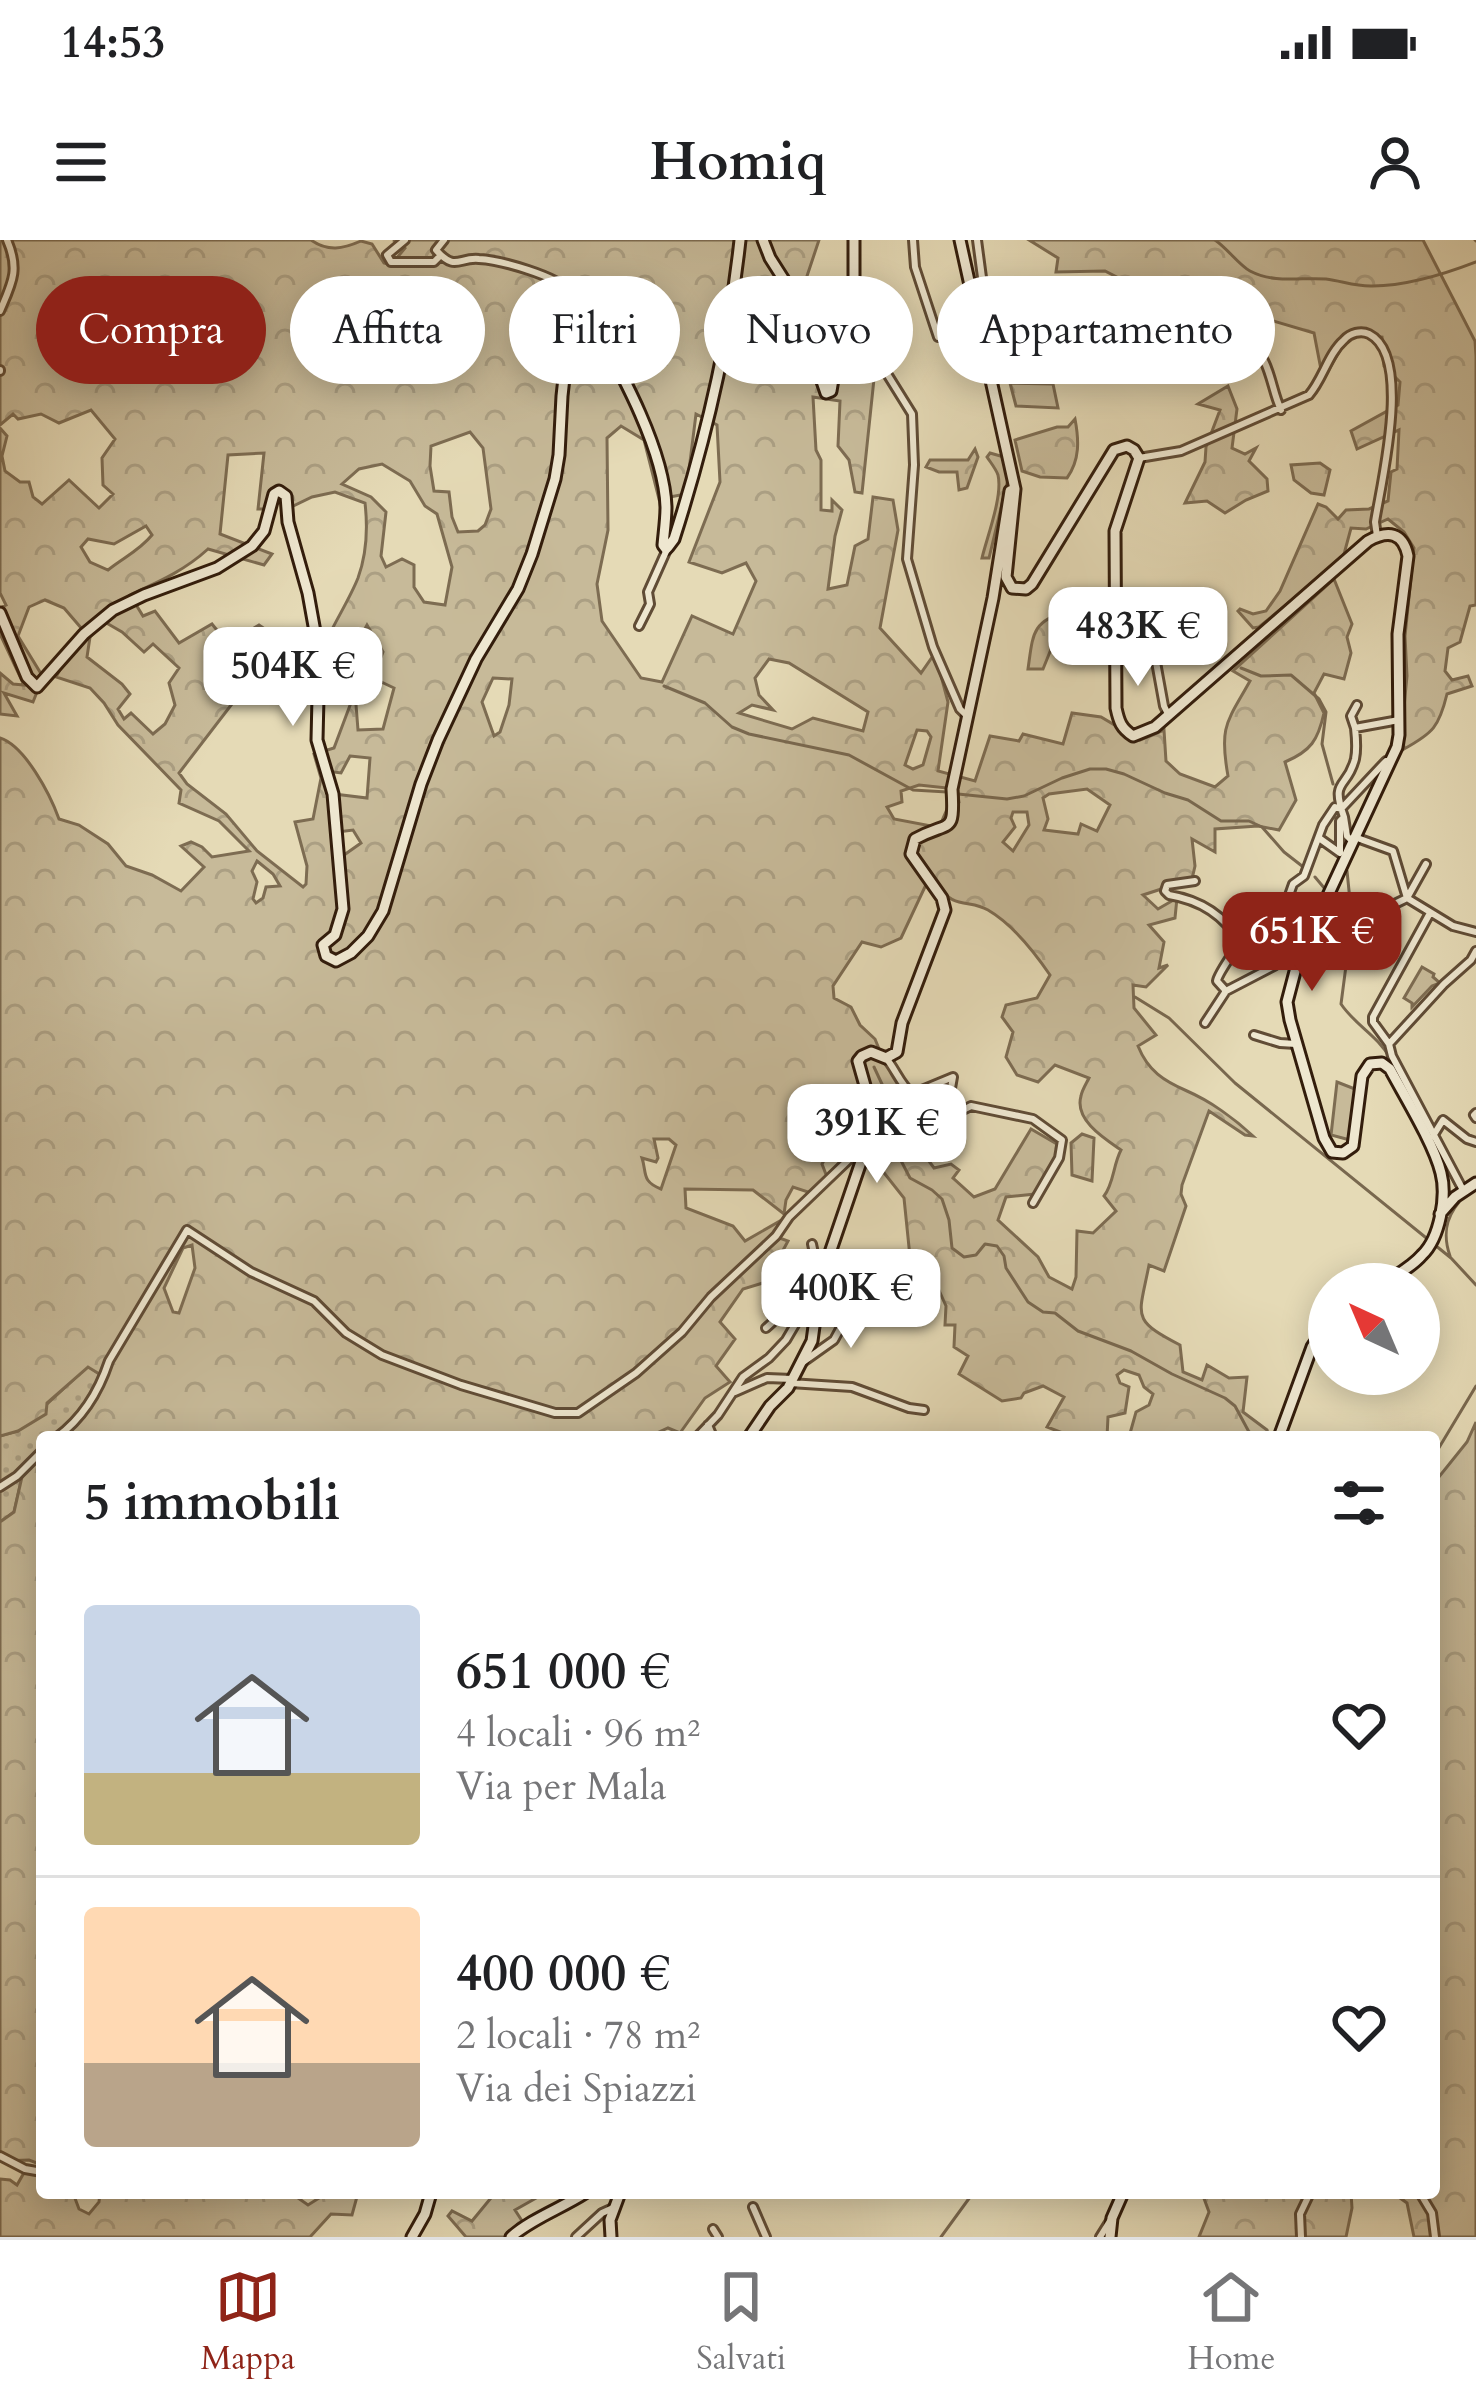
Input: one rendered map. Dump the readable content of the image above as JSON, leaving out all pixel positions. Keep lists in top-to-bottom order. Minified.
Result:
{"north":"top left","page":{"status":"14:53","header":"Homiq","chip":["Compra","Affitta","Filtri","Nuovo","Appartamento"],"price":["483K €","504K €","651K €","391K €","400K €"],"heading":"5 immobili","list":[{"name":"651 000 €","note":"4 locali · 96 m² · Via per Mala"},{"name":"400 000 €","note":"2 locali · 78 m² · Via dei Spiazzi"}],"tabs":["Mappa","Salvati","Home"]}}
